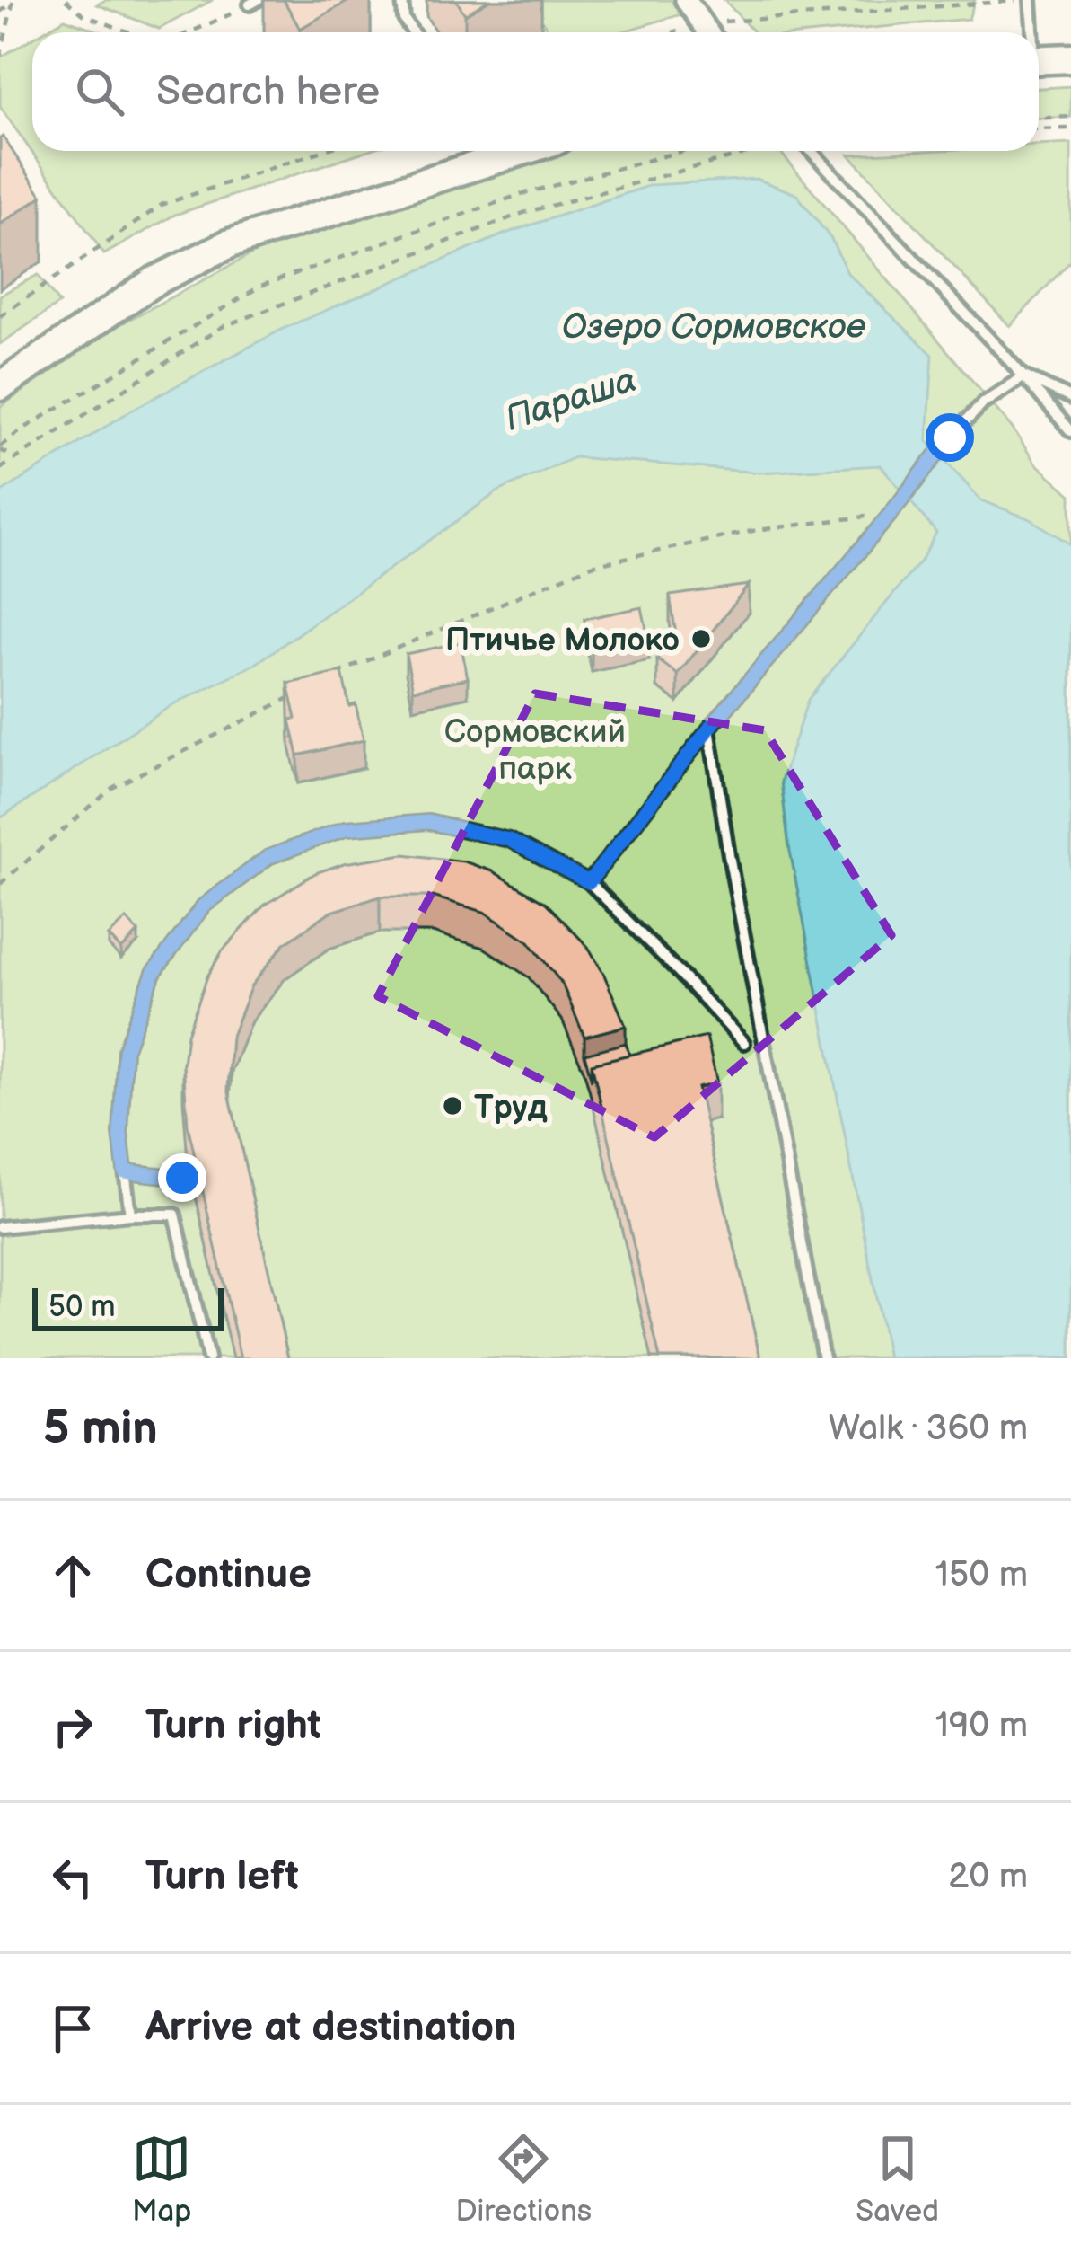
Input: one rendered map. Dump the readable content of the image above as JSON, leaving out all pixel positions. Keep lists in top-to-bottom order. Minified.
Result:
{"water":["Озеро Сормовское","Параша"],"parks":["Сормовский парк"],"places":["Птичье Молоко","Труд"],"scale_bar":"50 m","page":{"search":"Search here","scale":"50 m","heading":["5 min","Walk · 360 m"],"list":[["Continue","150 m"],["Turn right","190 m"],["Turn left","20 m"],"Arrive at destination"],"nav":["Map","Directions","Saved"]}}
